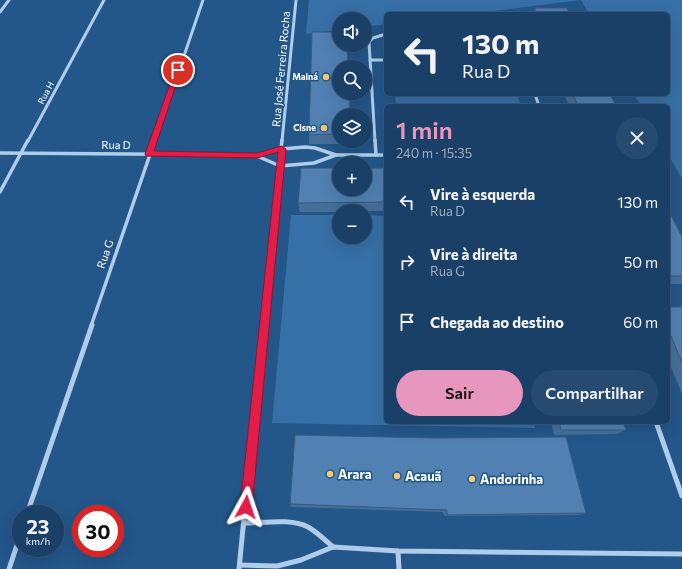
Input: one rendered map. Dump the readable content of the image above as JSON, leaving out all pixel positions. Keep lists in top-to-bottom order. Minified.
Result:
{"streets":{"street":["Rua José Ferreira Rocha","Rua H","Rua D","Rua G"]},"crossings":[["Rua José Ferreira Rocha","Rua D"],["Rua H","Rua D"],["Rua D","Rua G"]],"places":["Mainá","Cisne","Arara","Acauã","Andorinha"],"page":{"map_buttons":["+","−"],"turn":["130 m","Rua D"],"heading":["1 min","240 m · 15:35"],"list":[{"name":"Vire à esquerda","note":"Rua D","value":"130 m"},{"name":"Vire à direita","note":"Rua G","value":"50 m"},{"name":"Chegada ao destino","value":"60 m"}],"buttons":["Sair","Compartilhar"],"speed":"23 km/h","limit":"30"}}
